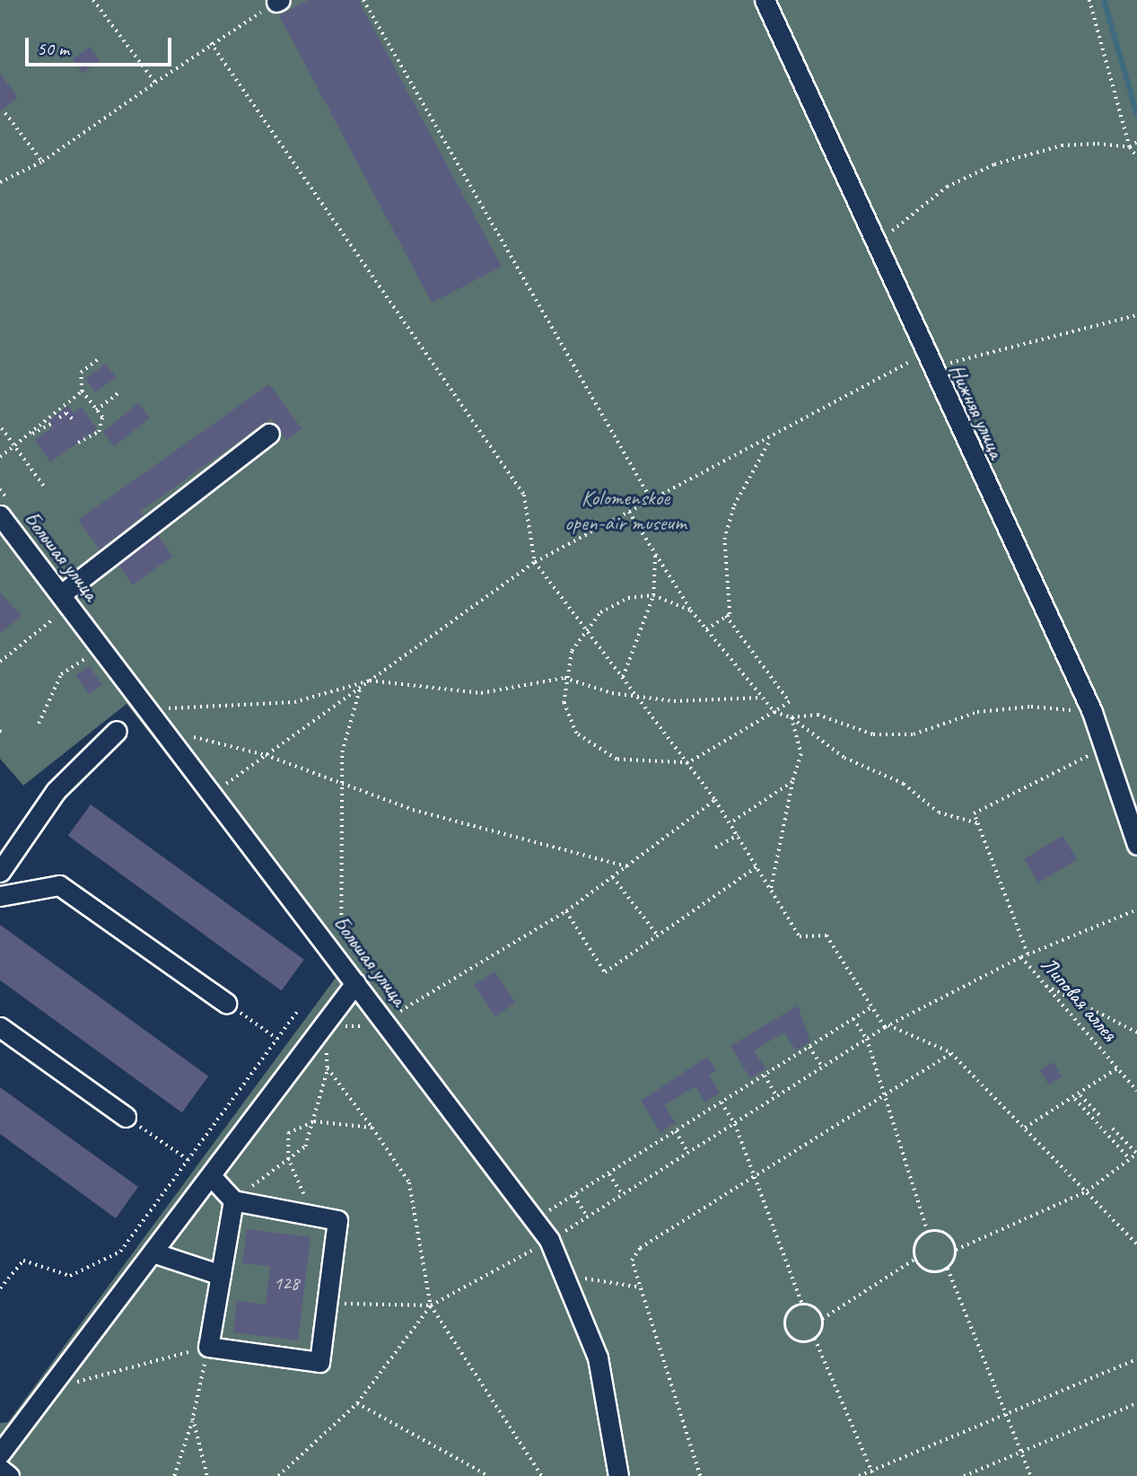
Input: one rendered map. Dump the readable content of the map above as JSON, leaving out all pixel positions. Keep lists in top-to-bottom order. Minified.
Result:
{"streets":{"street":["Нижняя улица","Большая улица"],"path":["Липовая аллея"]},"parks":["Kolomenskoe open-air museum"],"house_numbers":["128"],"scale_bar":"50 m"}
